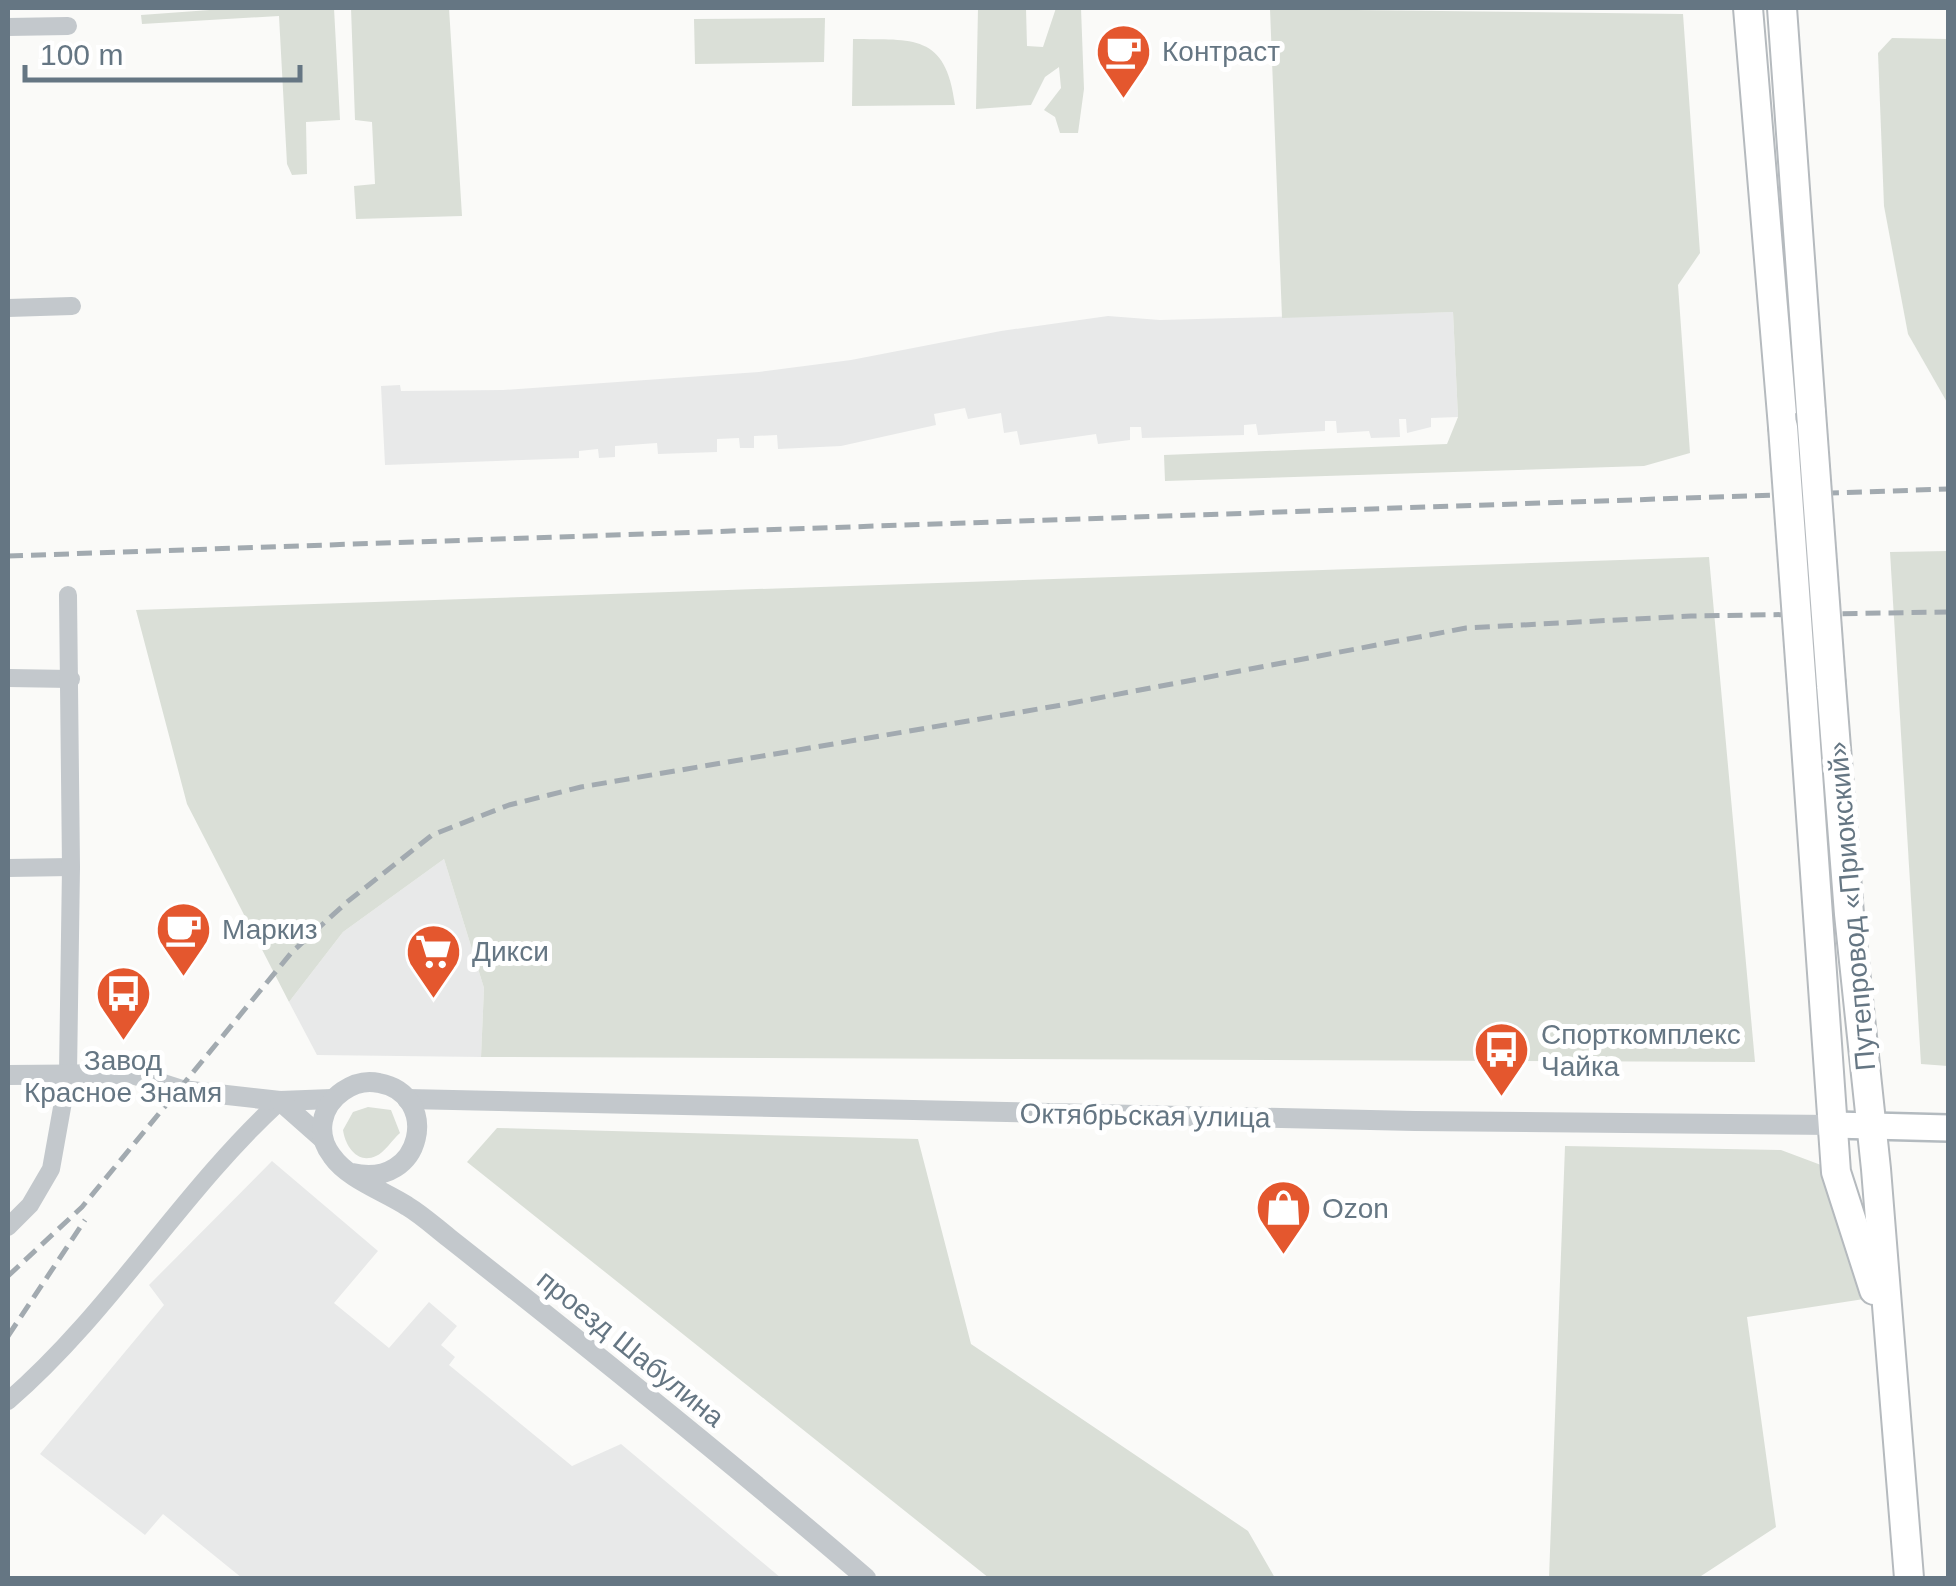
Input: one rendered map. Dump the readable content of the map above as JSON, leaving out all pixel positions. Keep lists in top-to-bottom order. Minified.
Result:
{"streets":{"main road":["Путепровод «Приокский»","Октябрьская улица"],"street":["проезд Шабулина"]},"crossings":[["Путепровод «Приокский»","Октябрьская улица"],["Октябрьская улица","проезд Шабулина"]],"places":{"cafe":["Контраст","Маркиз"],"supermarket":["Дикси"],"bus stop":["Завод Красное Знамя","Спорткомплекс Чайка"],"shop":["Ozon"]},"scale_bar":"100 m"}
